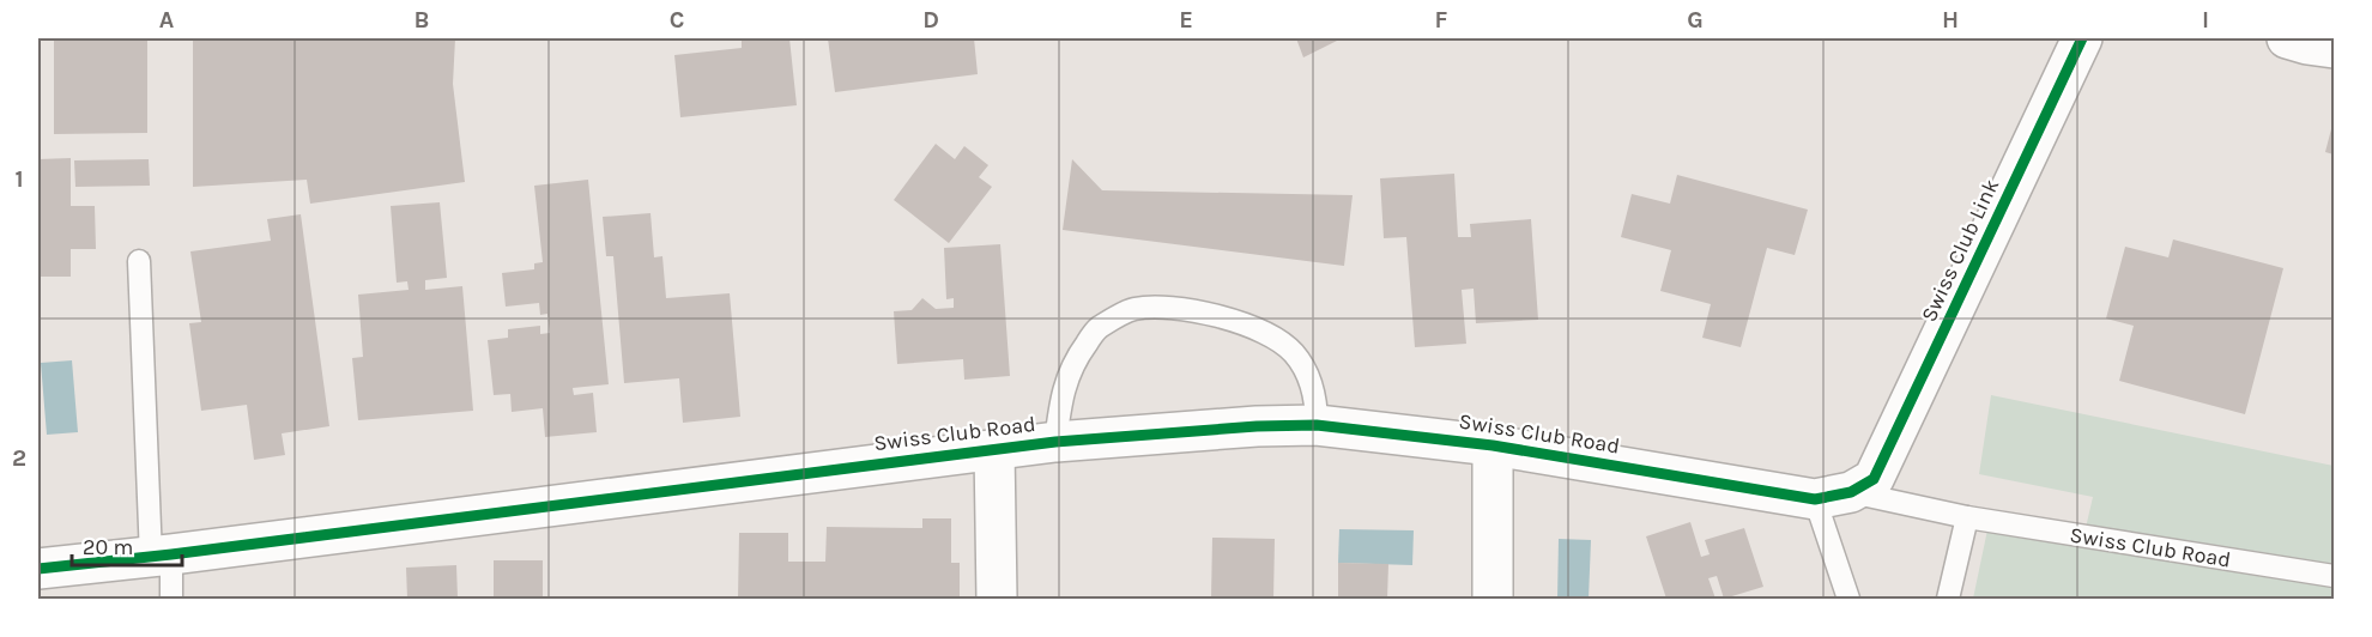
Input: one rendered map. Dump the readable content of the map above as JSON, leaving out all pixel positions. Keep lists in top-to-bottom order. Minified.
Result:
{"streets":{"street":["Swiss Club Link","Swiss Club Road"]},"crossings":[["Swiss Club Link","Swiss Club Road"]],"scale_bar":"20 m","grid":{"columns":["A","B","C","D","E","F","G","H","I"],"rows":["1","2"]}}
